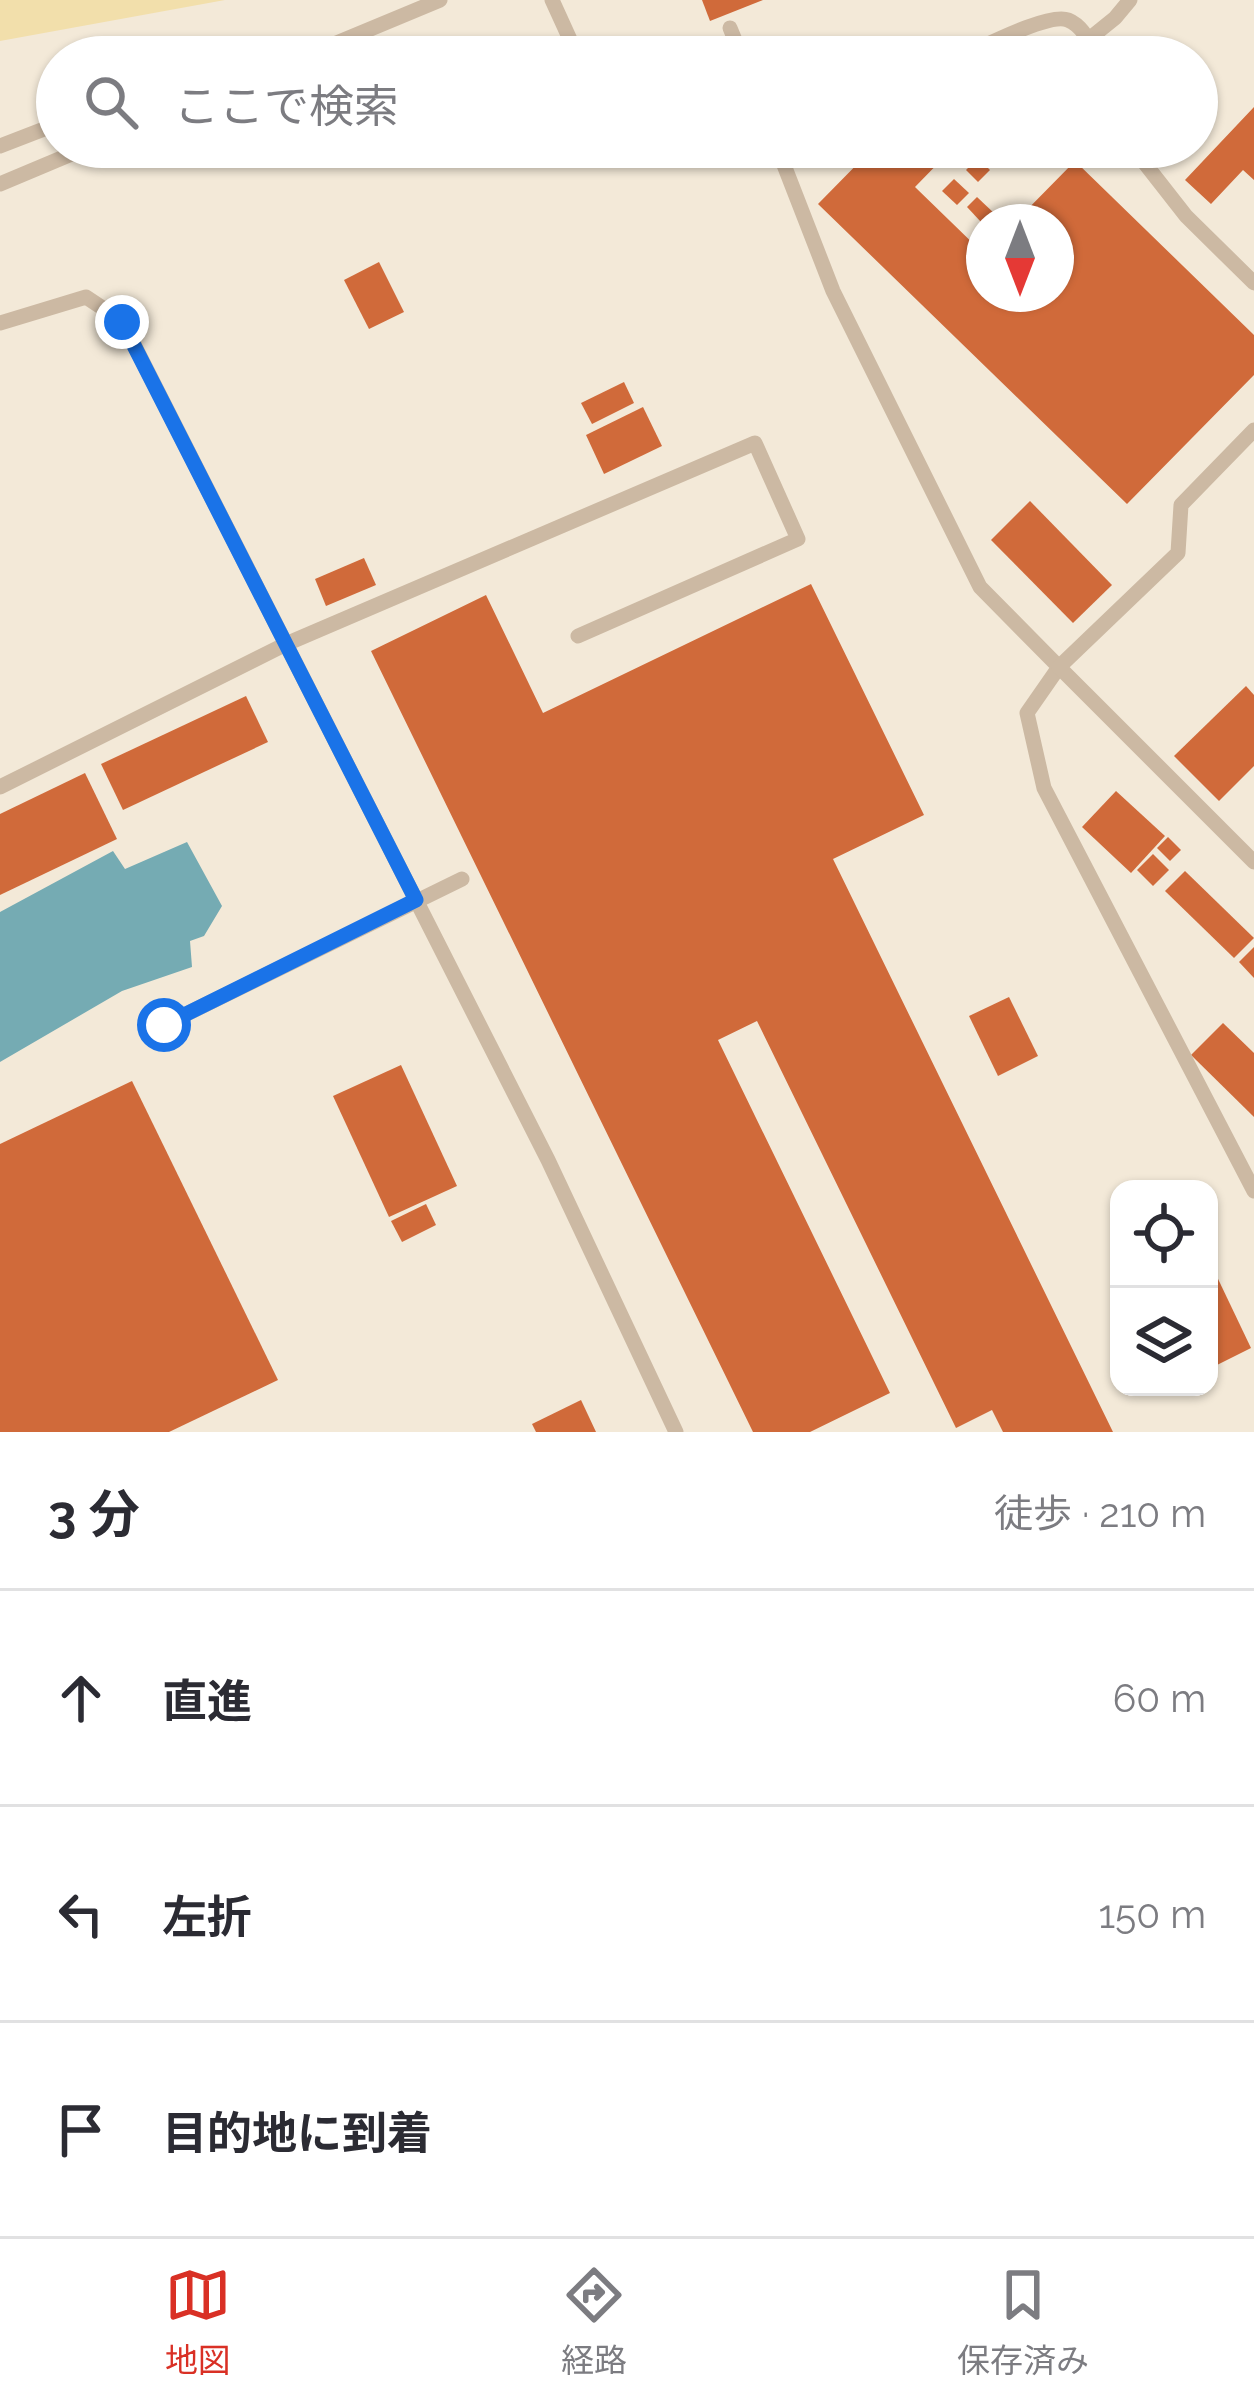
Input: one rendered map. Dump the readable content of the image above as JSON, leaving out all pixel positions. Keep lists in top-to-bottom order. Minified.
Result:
{"north":"bottom","page":{"search":"ここで検索","heading":["3 分","徒歩 · 210 m"],"list":[["直進","60 m"],["左折","150 m"],"目的地に到着"],"nav":["地図","経路","保存済み"]}}
